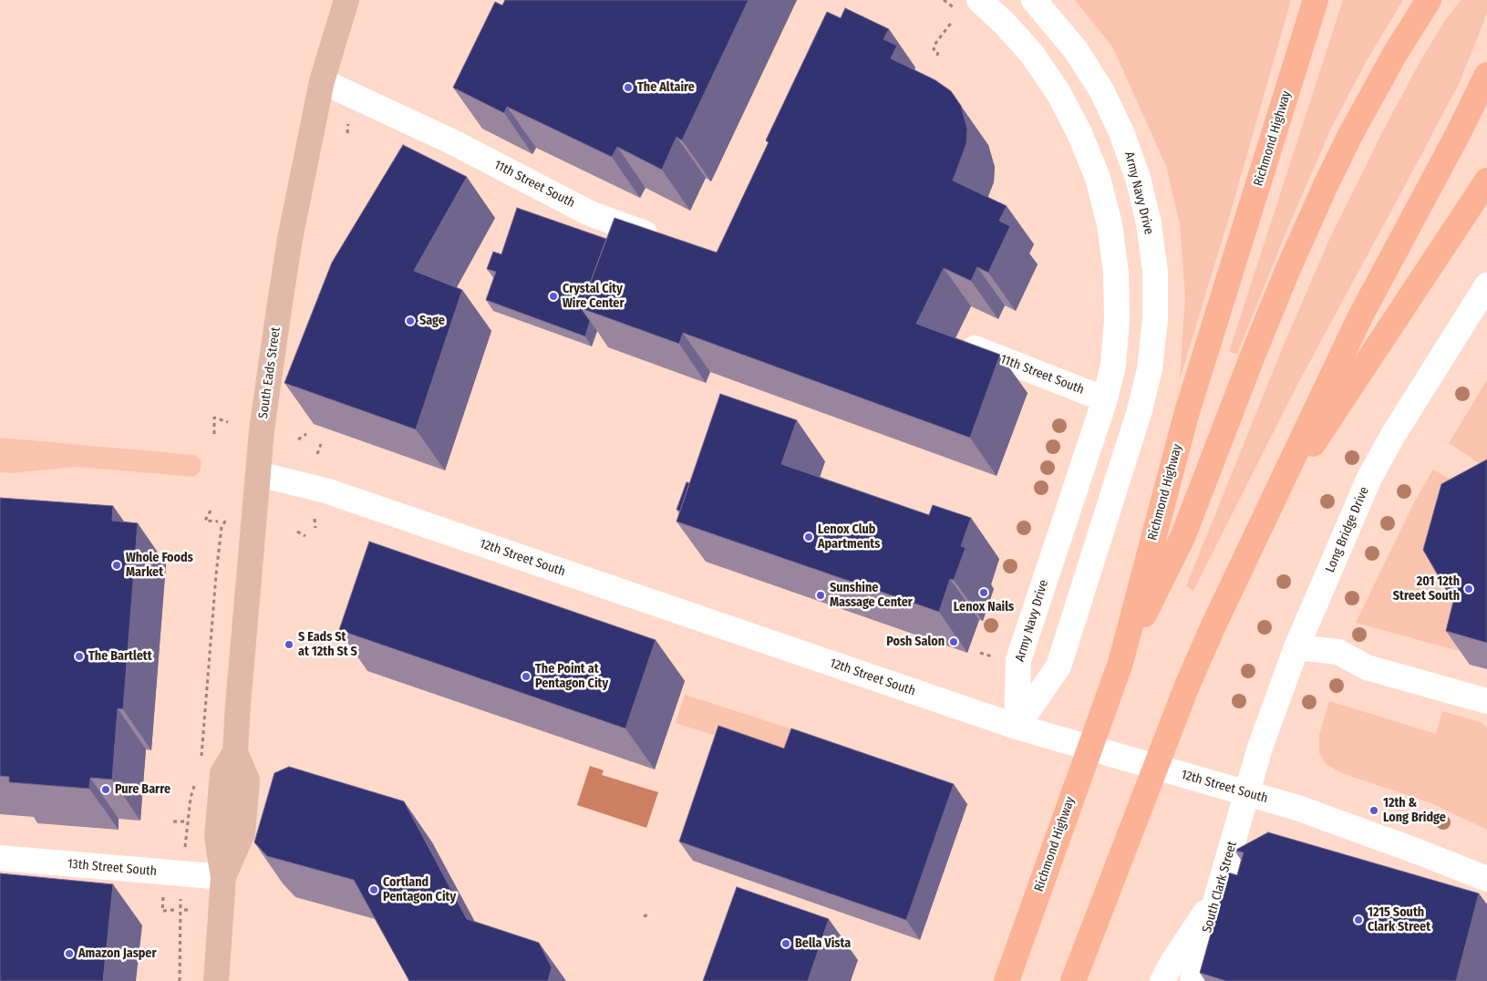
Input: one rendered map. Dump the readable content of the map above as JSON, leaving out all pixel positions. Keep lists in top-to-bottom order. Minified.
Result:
{"streets":{"highway":["Richmond Highway"],"main road":["South Eads Street"],"street":["11th Street South","Army Navy Drive","Long Bridge Drive","12th Street South","13th Street South","South Clark Street"]},"crossings":[["11th Street South","Army Navy Drive"],["11th Street South","South Eads Street"],["Army Navy Drive","12th Street South"],["South Eads Street","12th Street South"],["South Eads Street","13th Street South"],["Long Bridge Drive","12th Street South"],["Long Bridge Drive","South Clark Street"],["12th Street South","South Clark Street"]],"places":["The Altaire","Crystal City Wire Center","Sage","Lenox Club Apartments","Whole Foods Market","201 12th Street South","Lenox Nails","Sunshine Massage Center","Posh Salon","S Eads St at 12th St S","The Bartlett","The Point at Pentagon City","Pure Barre","12th & Long Bridge","Cortland Pentagon City","1215 South Clark Street","Bella Vista","Amazon Jasper"]}
